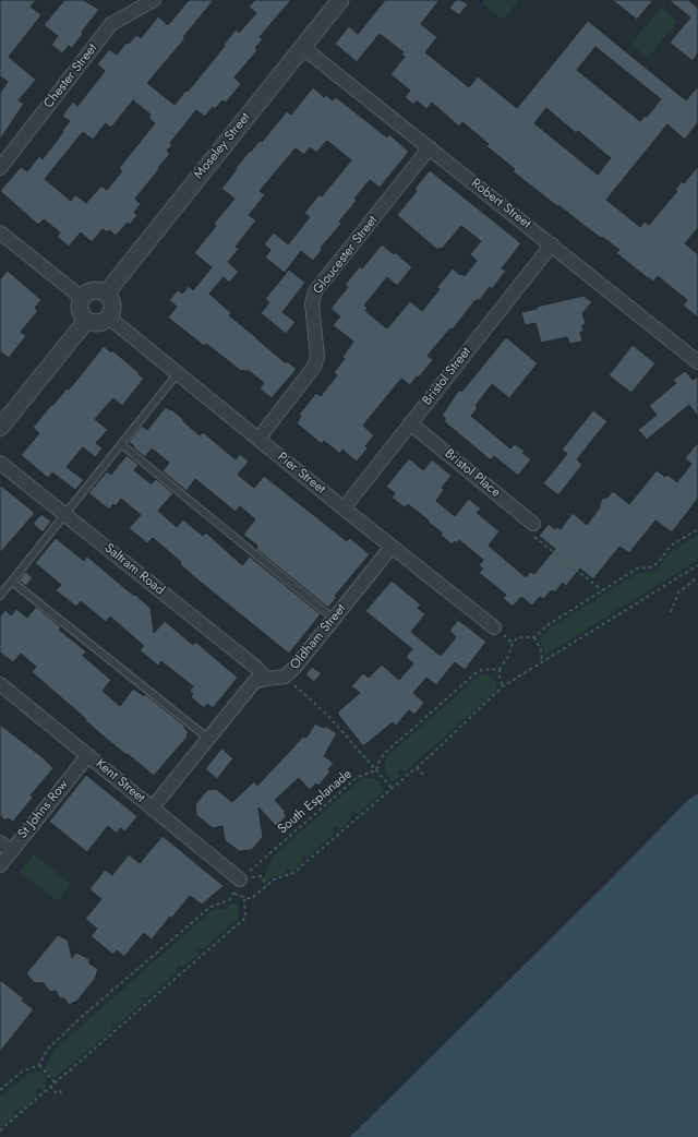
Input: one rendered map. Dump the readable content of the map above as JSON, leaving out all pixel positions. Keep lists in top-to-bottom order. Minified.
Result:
{"streets":{"street":["Chester Street","Moseley Street","Robert Street","Gloucester Street","Bristol Street","Pier Street","Bristol Place","Saltram Road","Oldham Street","Kent Street","St Johns Row"],"path":["South Esplanade"]},"crossings":[["Moseley Street","Robert Street"],["Moseley Street","Pier Street"],["Robert Street","Gloucester Street"],["Robert Street","Bristol Street"],["Gloucester Street","Pier Street"],["Bristol Street","Pier Street"],["Bristol Street","Bristol Place"],["Pier Street","Oldham Street"],["Saltram Road","Oldham Street"],["Oldham Street","Kent Street"],["Kent Street","South Esplanade"],["Kent Street","St Johns Row"]]}
